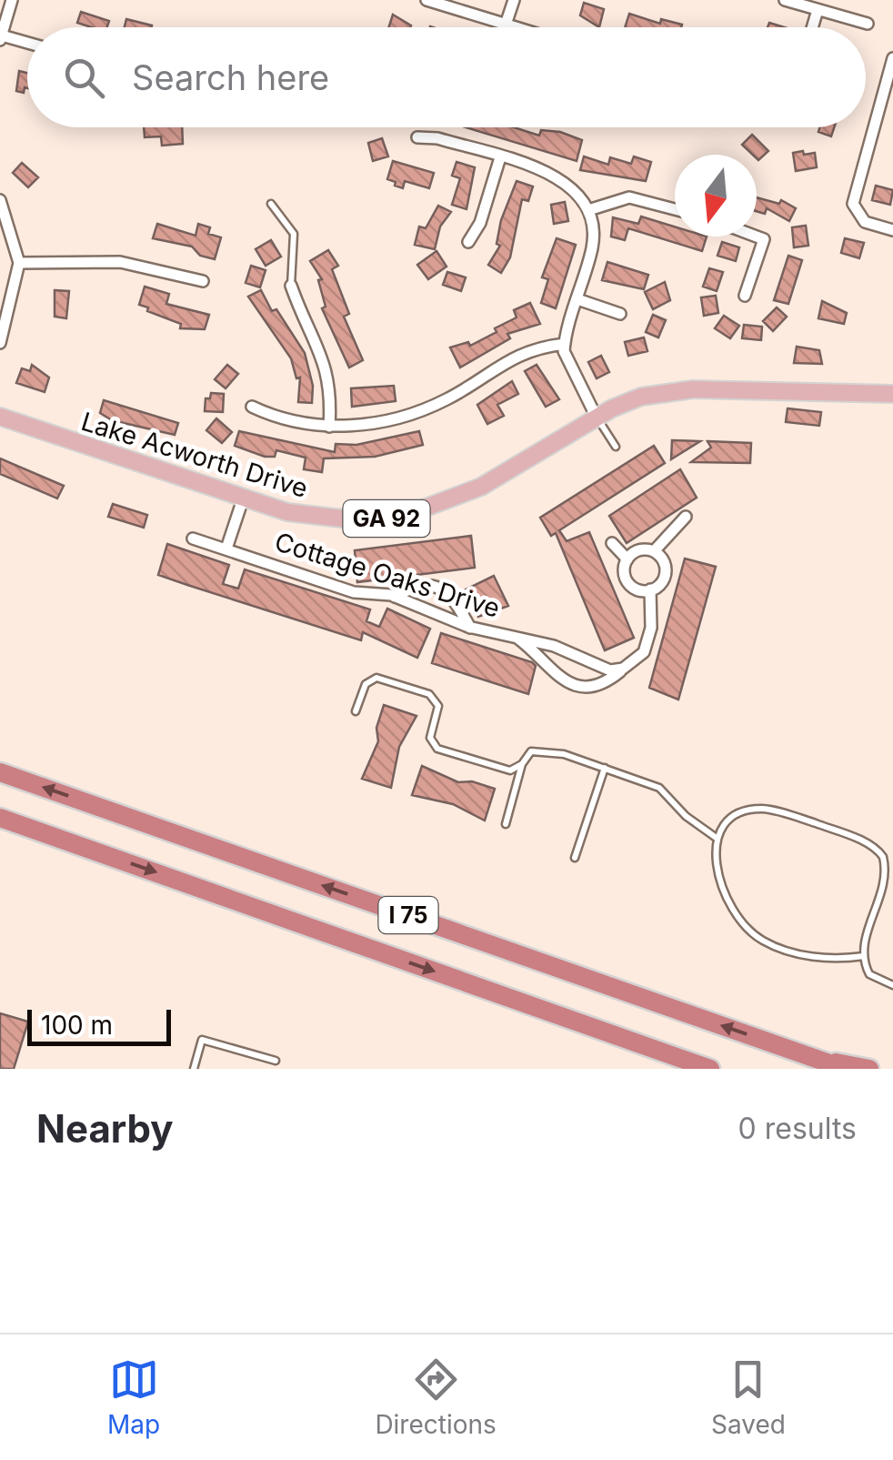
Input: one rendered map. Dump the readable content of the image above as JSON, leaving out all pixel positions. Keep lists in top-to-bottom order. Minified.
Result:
{"streets":{"highway":["I 75"],"main road":["Lake Acworth Drive","GA 92"],"street":["Cottage Oaks Drive"]},"scale_bar":"100 m","north":"bottom","page":{"search":"Search here","scale":"100 m","heading":["Nearby","0 results"],"nav":["Map","Directions","Saved"]}}
